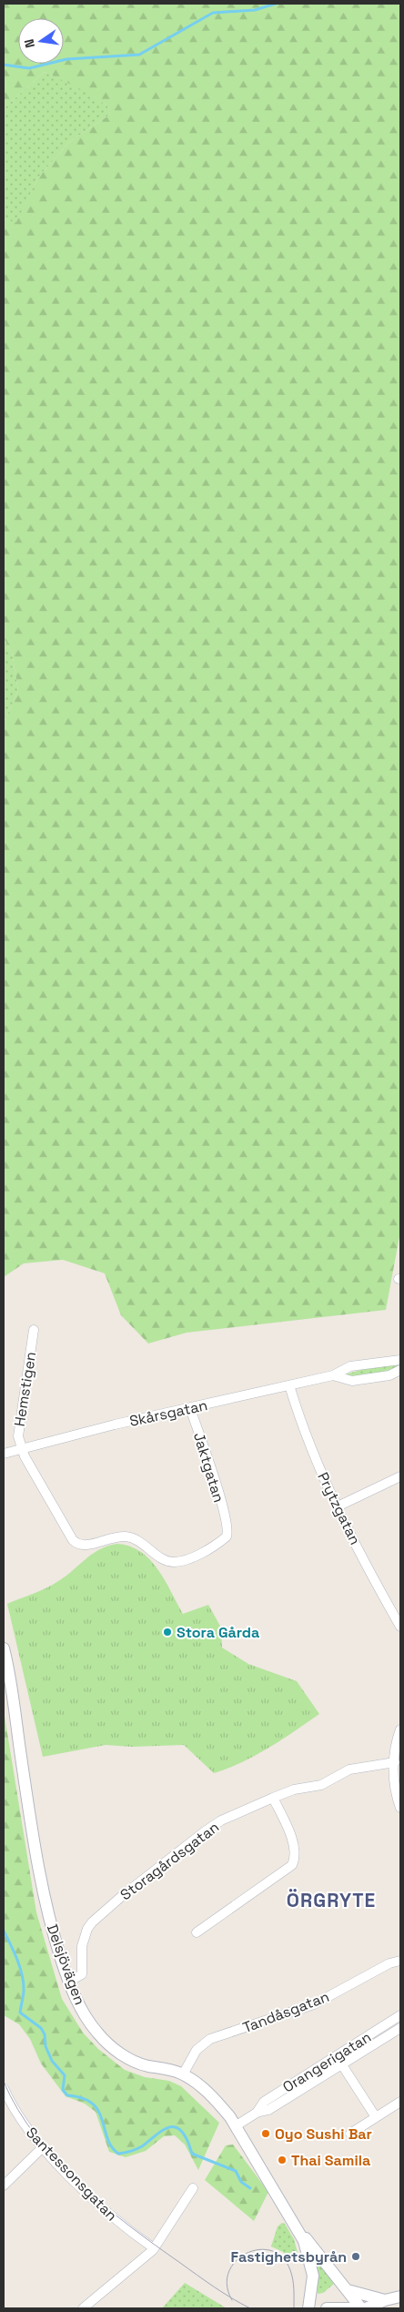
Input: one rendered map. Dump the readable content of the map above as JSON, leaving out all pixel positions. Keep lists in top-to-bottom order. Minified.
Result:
{"streets":{"street":["Hemstigen","Skårsgatan","Jaktgatan","Prytzgatan","Storagårdsgatan","Delsjövägen","Tandåsgatan","Orangerigatan","Santessonsgatan"]},"crossings":[["Hemstigen","Skårsgatan"],["Hemstigen","Jaktgatan"],["Skårsgatan","Jaktgatan"],["Skårsgatan","Prytzgatan"],["Storagårdsgatan","Delsjövägen"],["Delsjövägen","Tandåsgatan"],["Delsjövägen","Orangerigatan"]],"districts":["ÖRGRYTE"],"places":["Stora Gårda","Oyo Sushi Bar","Thai Samila","Fastighetsbyrån"],"north":"left"}
